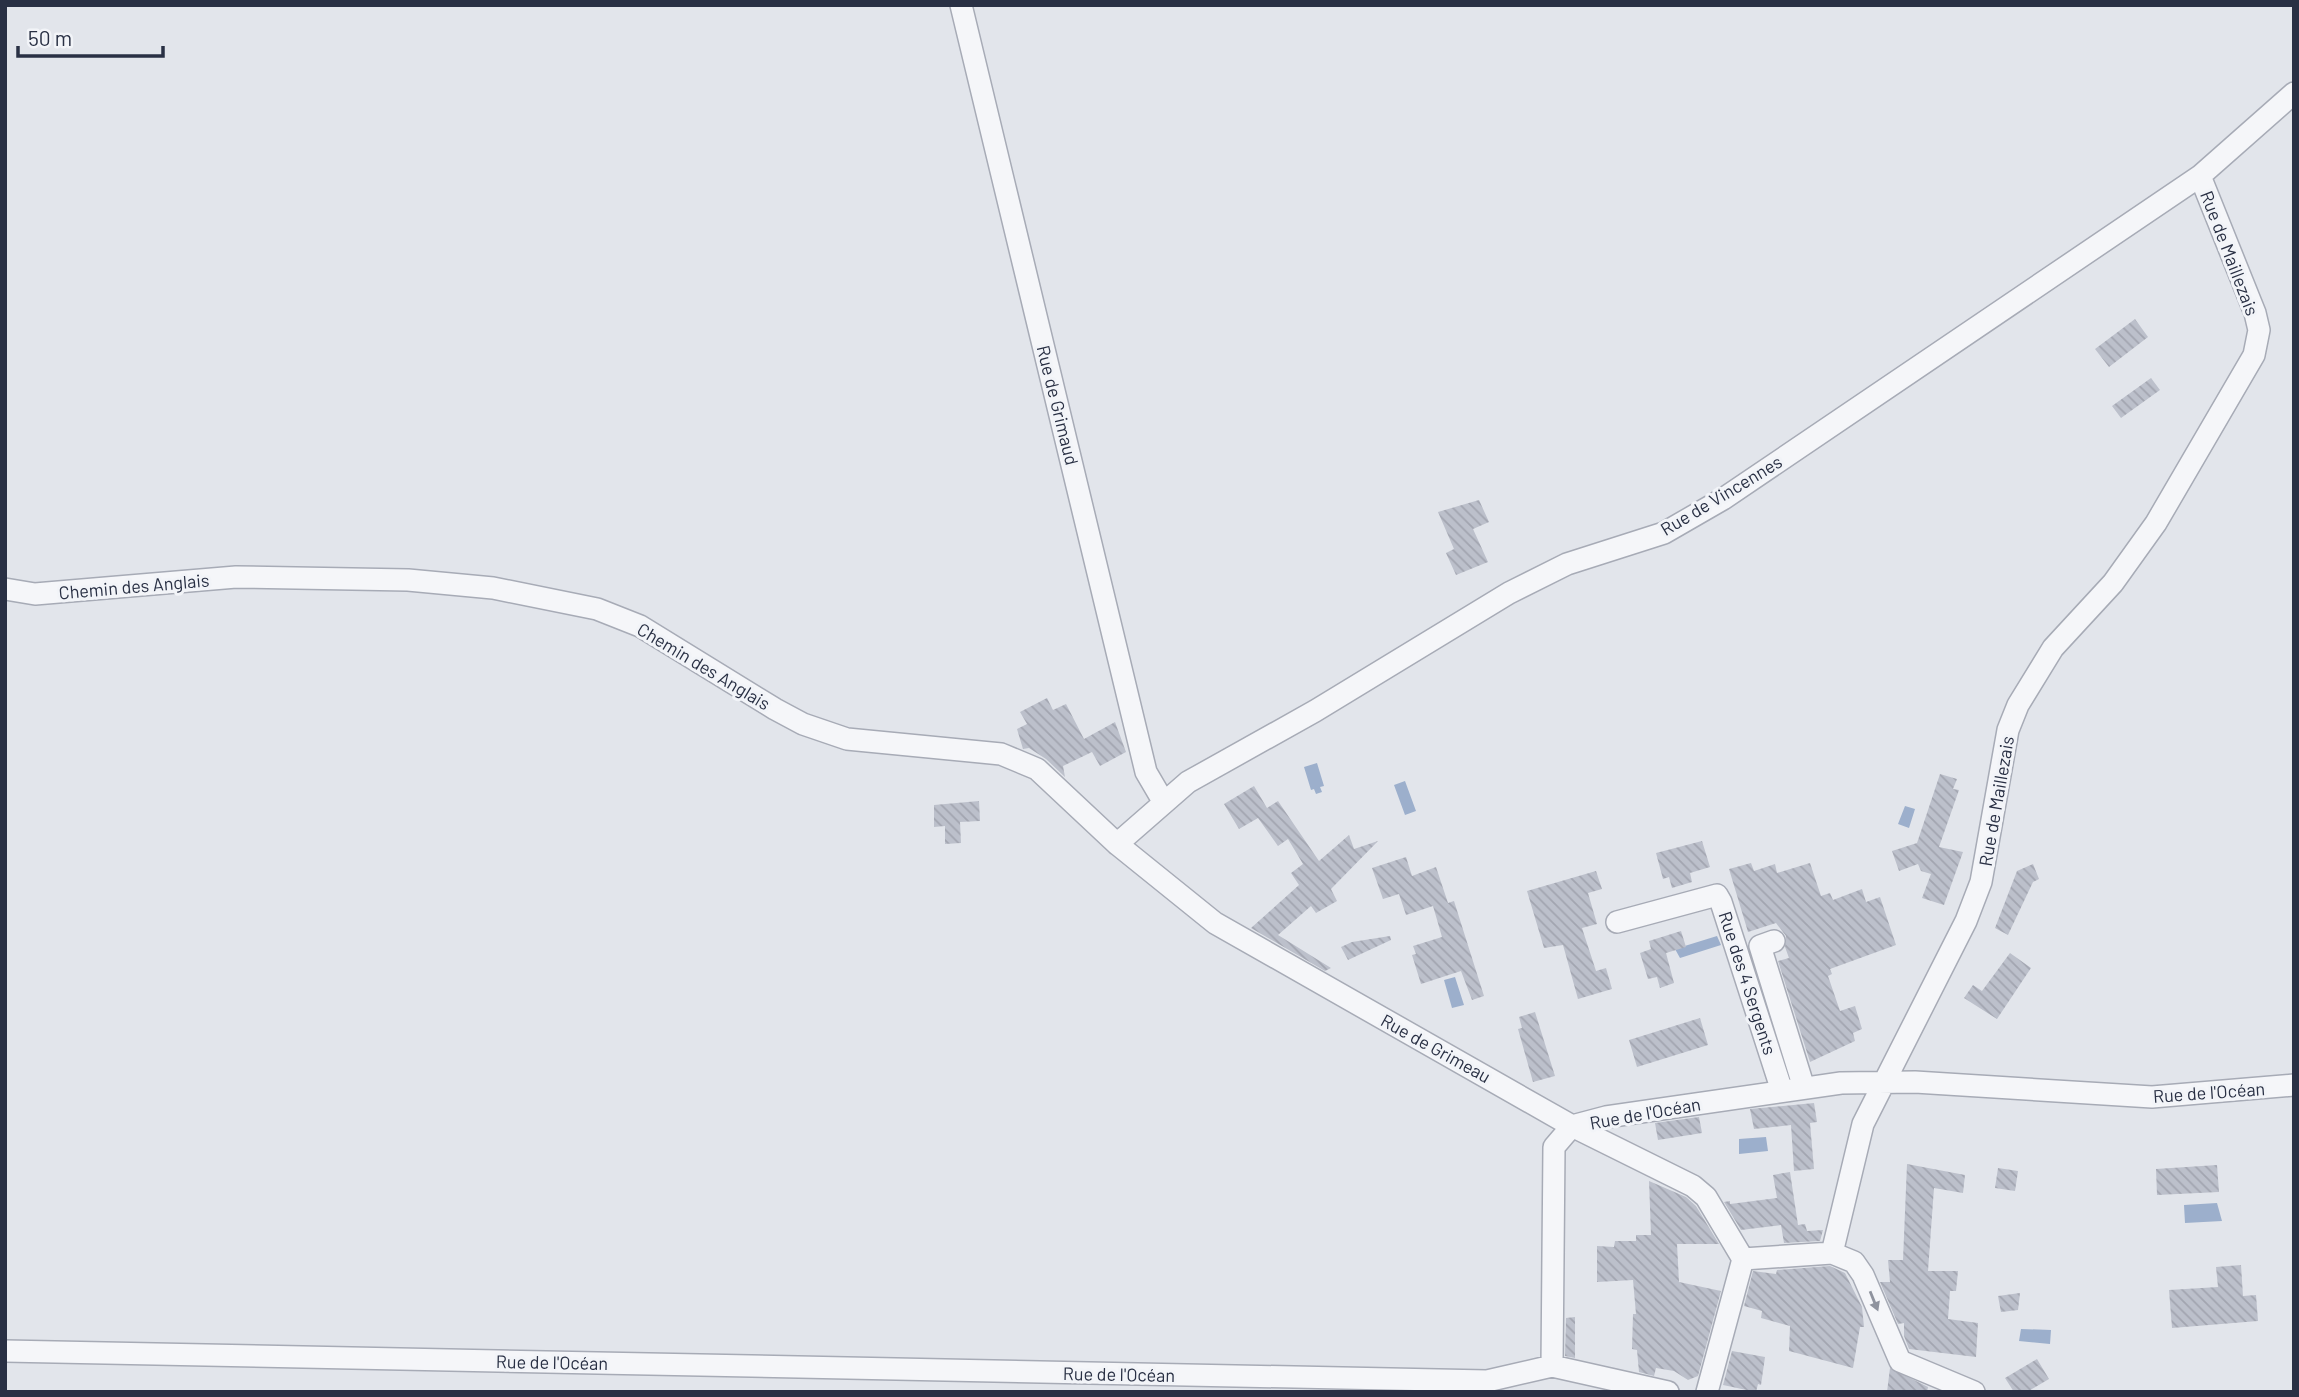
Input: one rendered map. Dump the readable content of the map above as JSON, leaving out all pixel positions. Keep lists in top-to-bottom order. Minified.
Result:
{"streets":{"street":["Rue de Maillezais","Rue de Grimaud","Rue de Vincennes","Chemin des Anglais","Rue des 4 Sergents","Rue de Grimeau","Rue de l'Océan"]},"crossings":[["Rue de Maillezais","Rue de Vincennes"],["Rue de Maillezais","Rue de l'Océan"],["Rue de Grimaud","Rue de Vincennes"],["Rue de Vincennes","Chemin des Anglais"],["Rue de Vincennes","Rue de Grimeau"],["Chemin des Anglais","Rue de Grimeau"],["Rue des 4 Sergents","Rue de l'Océan"],["Rue de Grimeau","Rue de l'Océan"]],"scale_bar":"50 m"}
